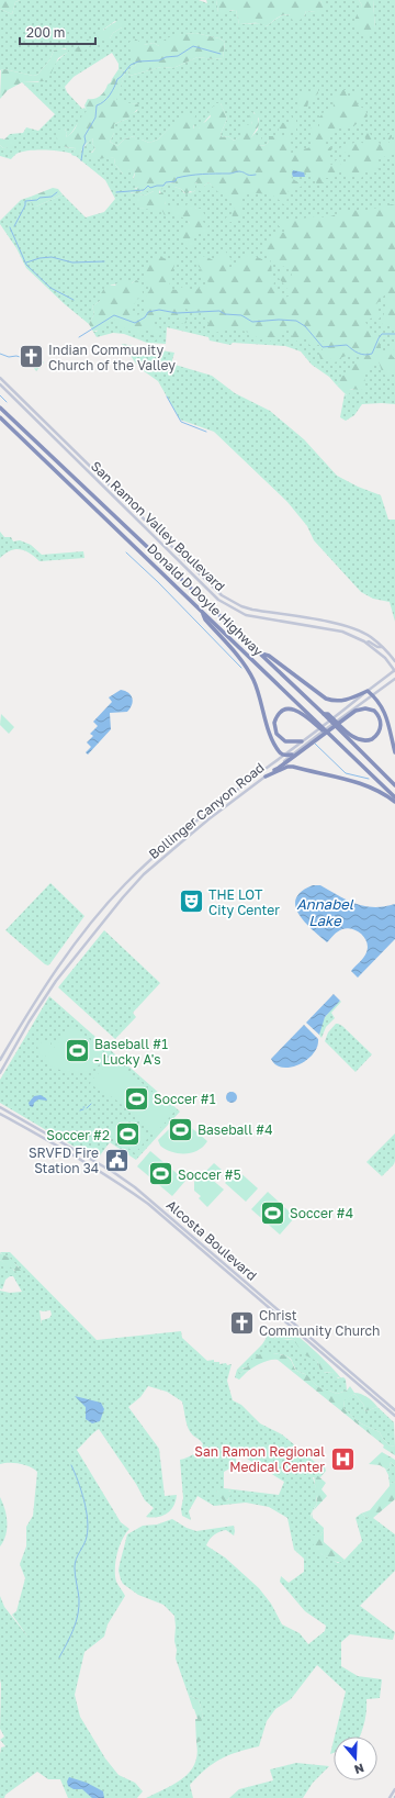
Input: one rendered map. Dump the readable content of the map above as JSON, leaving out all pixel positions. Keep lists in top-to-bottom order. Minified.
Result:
{"streets":{"highway":["Donald D Doyle Highway"],"main road":["San Ramon Valley Boulevard","Bollinger Canyon Road","Alcosta Boulevard"]},"crossings":[["San Ramon Valley Boulevard","Bollinger Canyon Road"]],"water":["Annabel Lake"],"places":{"church":["Indian Community Church of the Valley","Christ Community Church"],"theatre":["THE LOT City Center"],"sports":["Baseball #1 - Lucky A's","Soccer #1","Baseball #4","Soccer #2","Soccer #5","Soccer #4"],"public building":["SRVFD Fire Station 34"],"hospital":["San Ramon Regional Medical Center"]},"scale_bar":"200 m","north":"bottom"}
